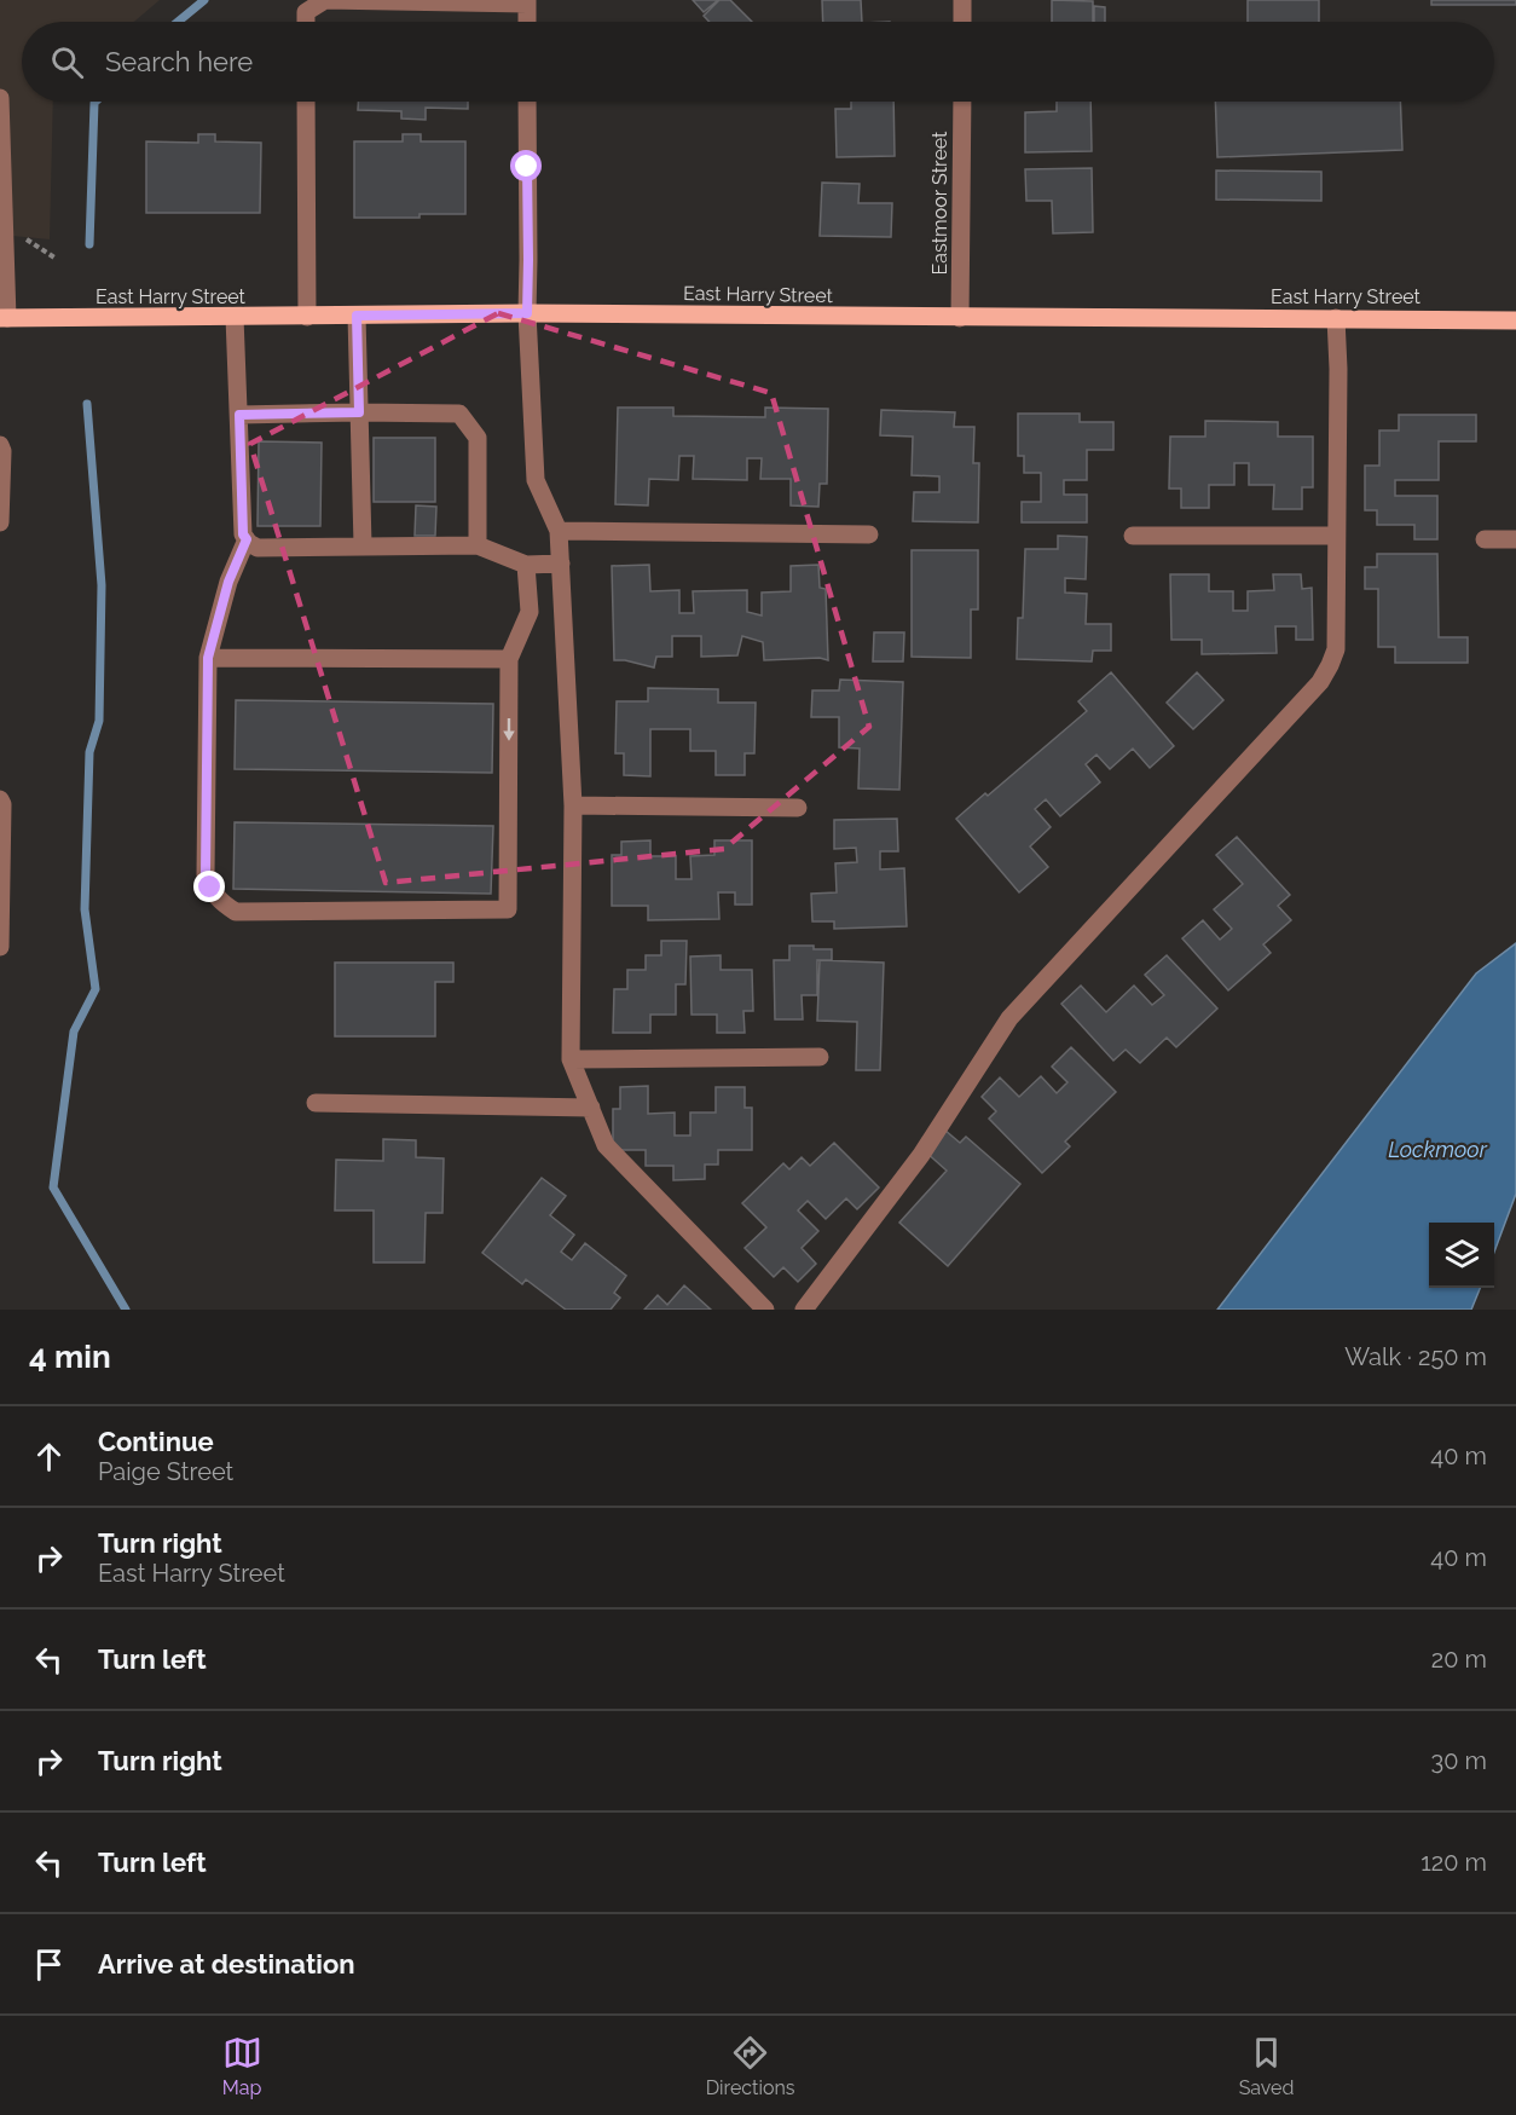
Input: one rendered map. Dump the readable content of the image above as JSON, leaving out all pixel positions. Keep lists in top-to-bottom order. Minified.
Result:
{"streets":{"main road":["East Harry Street"],"street":["Eastmoor Street"]},"crossings":[["Eastmoor Street","East Harry Street"]],"water":["Lockmoor"],"page":{"search":"Search here","heading":["4 min","Walk · 250 m"],"list":[["Continue","Paige Street","40 m"],["Turn right","East Harry Street","40 m"],["Turn left","20 m"],["Turn right","30 m"],["Turn left","120 m"],"Arrive at destination"],"nav":["Map","Directions","Saved"]}}
